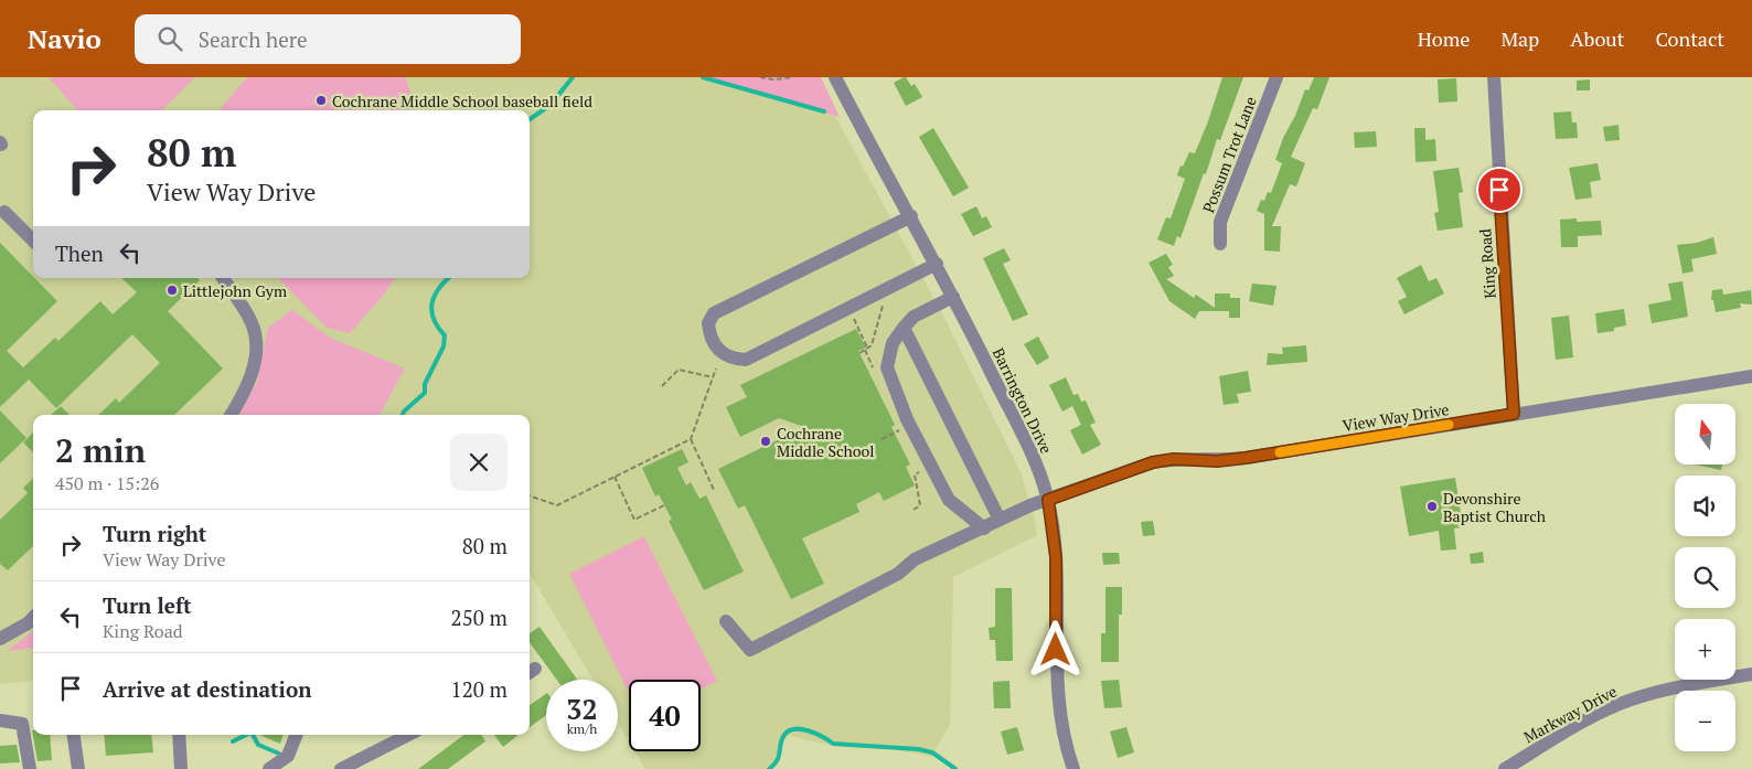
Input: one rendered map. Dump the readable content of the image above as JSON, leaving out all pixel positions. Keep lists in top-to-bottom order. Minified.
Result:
{"streets":{"street":["Possum Trot Lane","King Road","Barrington Drive","View Way Drive","Markway Drive"]},"crossings":[["King Road","View Way Drive"],["Barrington Drive","View Way Drive"]],"places":["Cochrane Middle School baseball field","Littlejohn Gym","Cochrane Middle School","Devonshire Baptist Church"],"north":"top","page":{"header":"Navio","search":"Search here","nav":["Home","Map","About","Contact"],"turn":["80 m","View Way Drive"],"then":"Then","map_buttons":["+","−"],"heading":["2 min","450 m · 15:26"],"list":[{"name":"Turn right","note":"View Way Drive","value":"80 m"},{"name":"Turn left","note":"King Road","value":"250 m"},{"name":"Arrive at destination","value":"120 m"}],"speed":"32 km/h","limit":"40"}}
